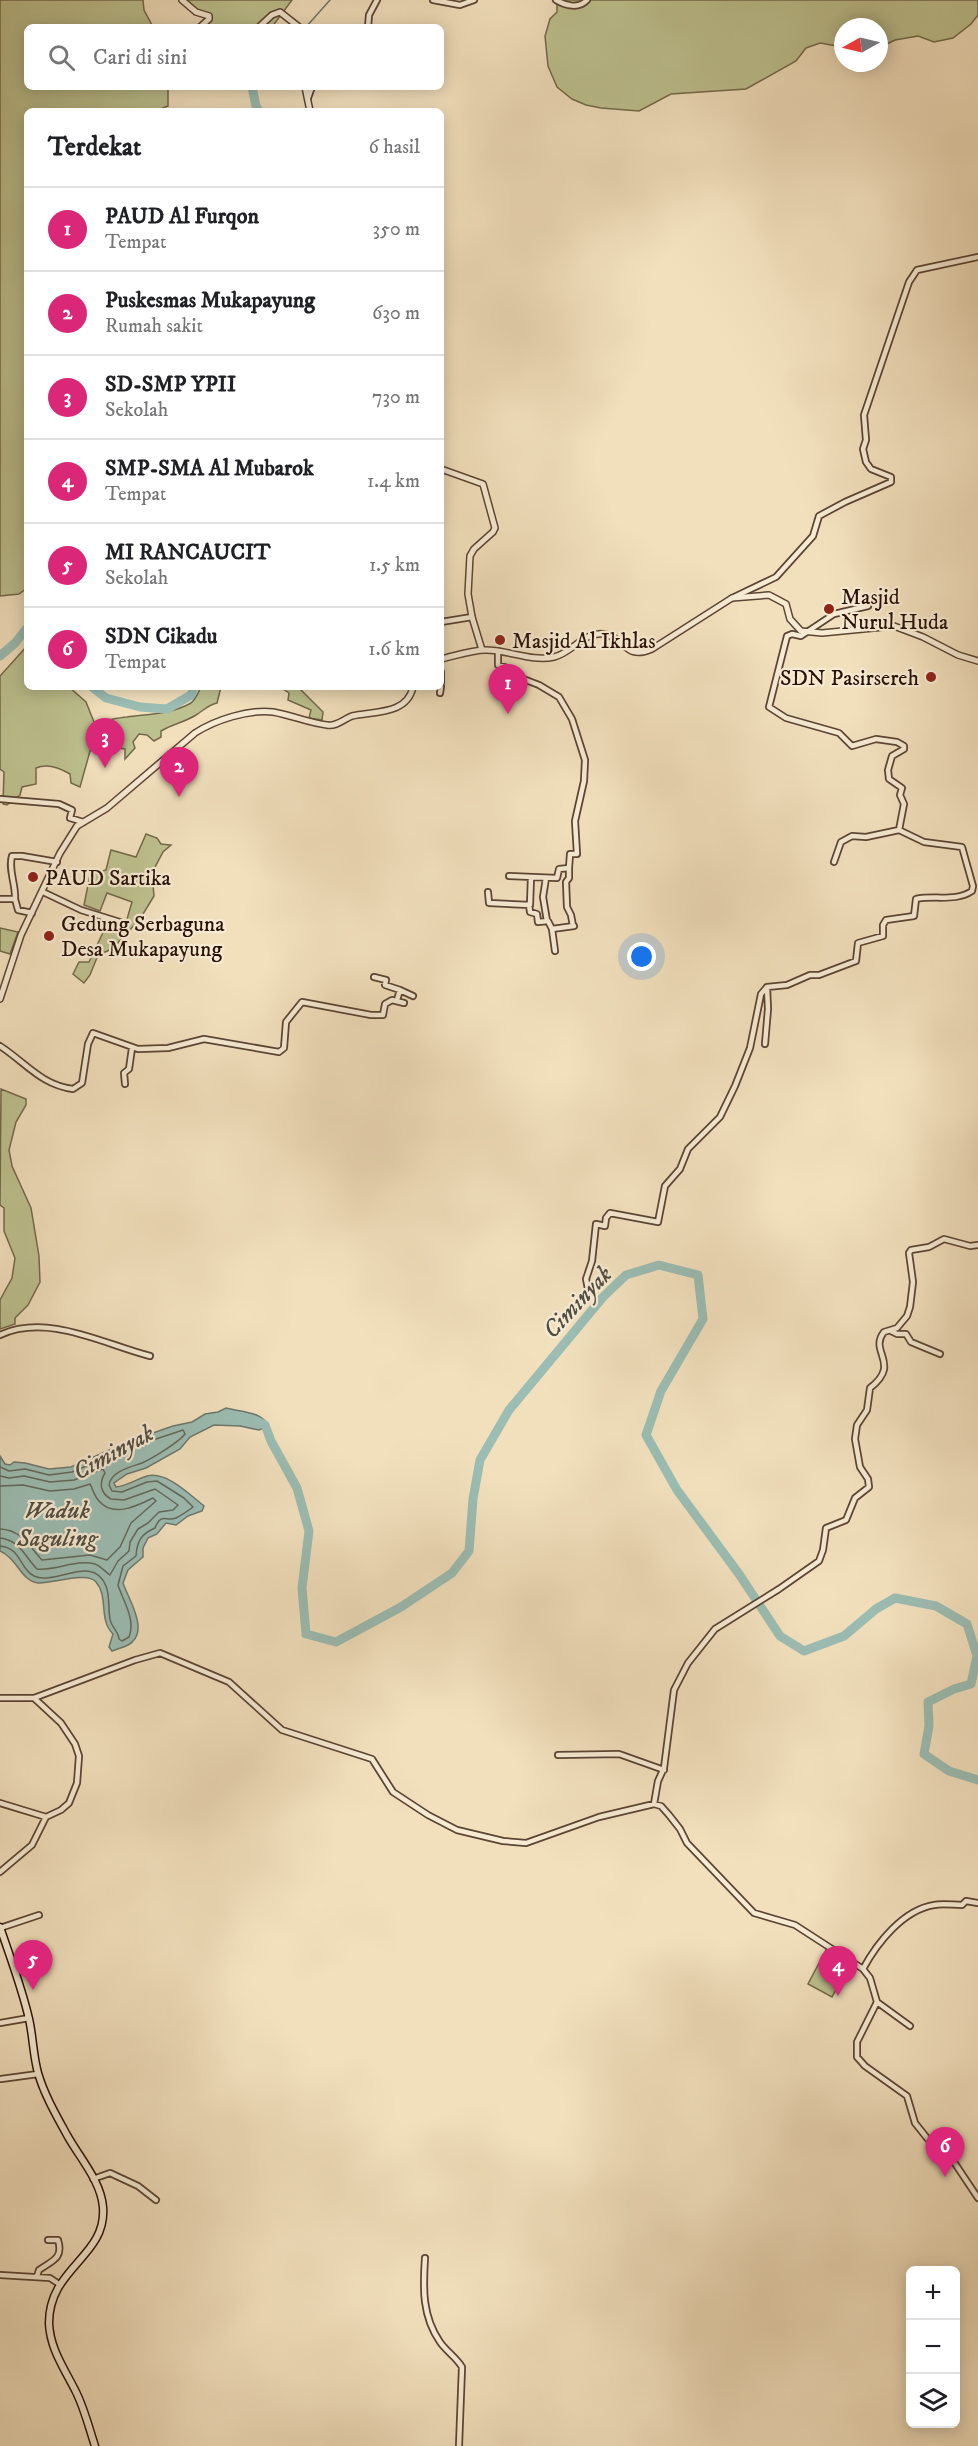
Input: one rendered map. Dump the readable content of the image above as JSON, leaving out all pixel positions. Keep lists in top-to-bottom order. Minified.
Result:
{"water":["Ciminyak","Waduk Saguling"],"places":["Masjid Nurul Huda","Masjid Al Ikhlas","SDN Pasirsereh","PAUD Sartika","Gedung Serbaguna Desa Mukapayung"],"north":"left","page":{"search":"Cari di sini","heading":["Terdekat","6 hasil"],"list":[{"mark":"1","name":"PAUD Al Furqon","note":"Tempat","value":"350 m"},{"mark":"2","name":"Puskesmas Mukapayung","note":"Rumah sakit","value":"630 m"},{"mark":"3","name":"SD-SMP YPII","note":"Sekolah","value":"730 m"},{"mark":"4","name":"SMP-SMA Al Mubarok","note":"Tempat","value":"1.4 km"},{"mark":"5","name":"MI RANCAUCIT","note":"Sekolah","value":"1.5 km"},{"mark":"6","name":"SDN Cikadu","note":"Tempat","value":"1.6 km"}],"pins":["1","3","2","5","4","6"],"map_buttons":["+","−"]}}
